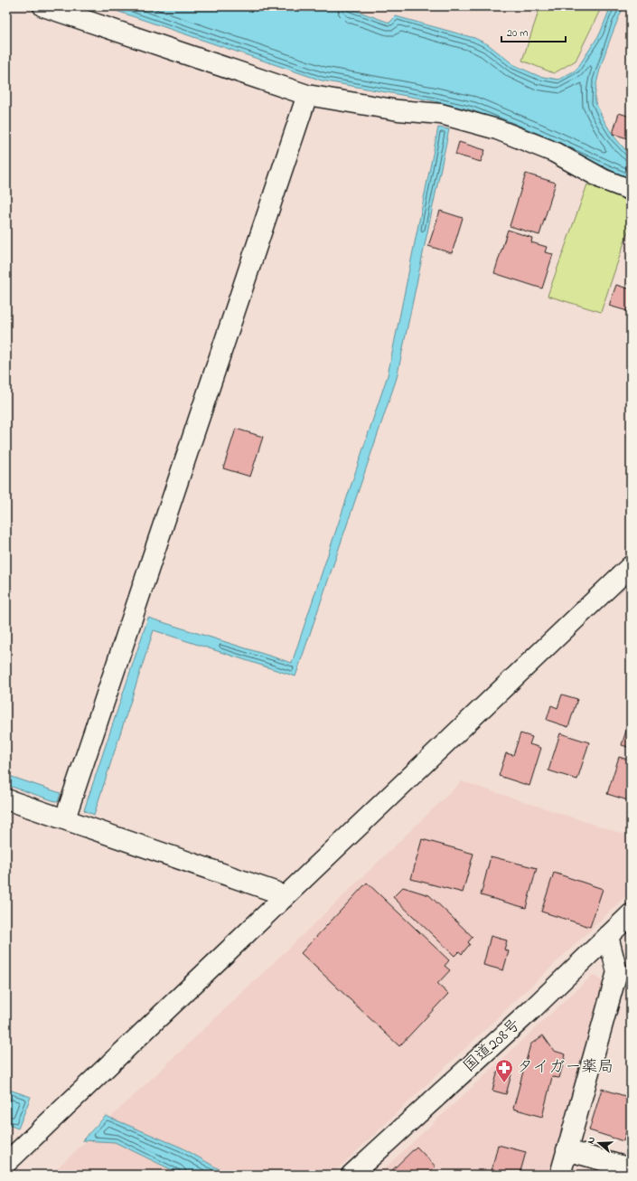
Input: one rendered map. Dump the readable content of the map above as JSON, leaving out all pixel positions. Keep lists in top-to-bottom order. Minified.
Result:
{"streets":{"main road":["国道208号"]},"places":{"pharmacy":["タイガー薬局"]},"scale_bar":"20 m","north":"left"}
